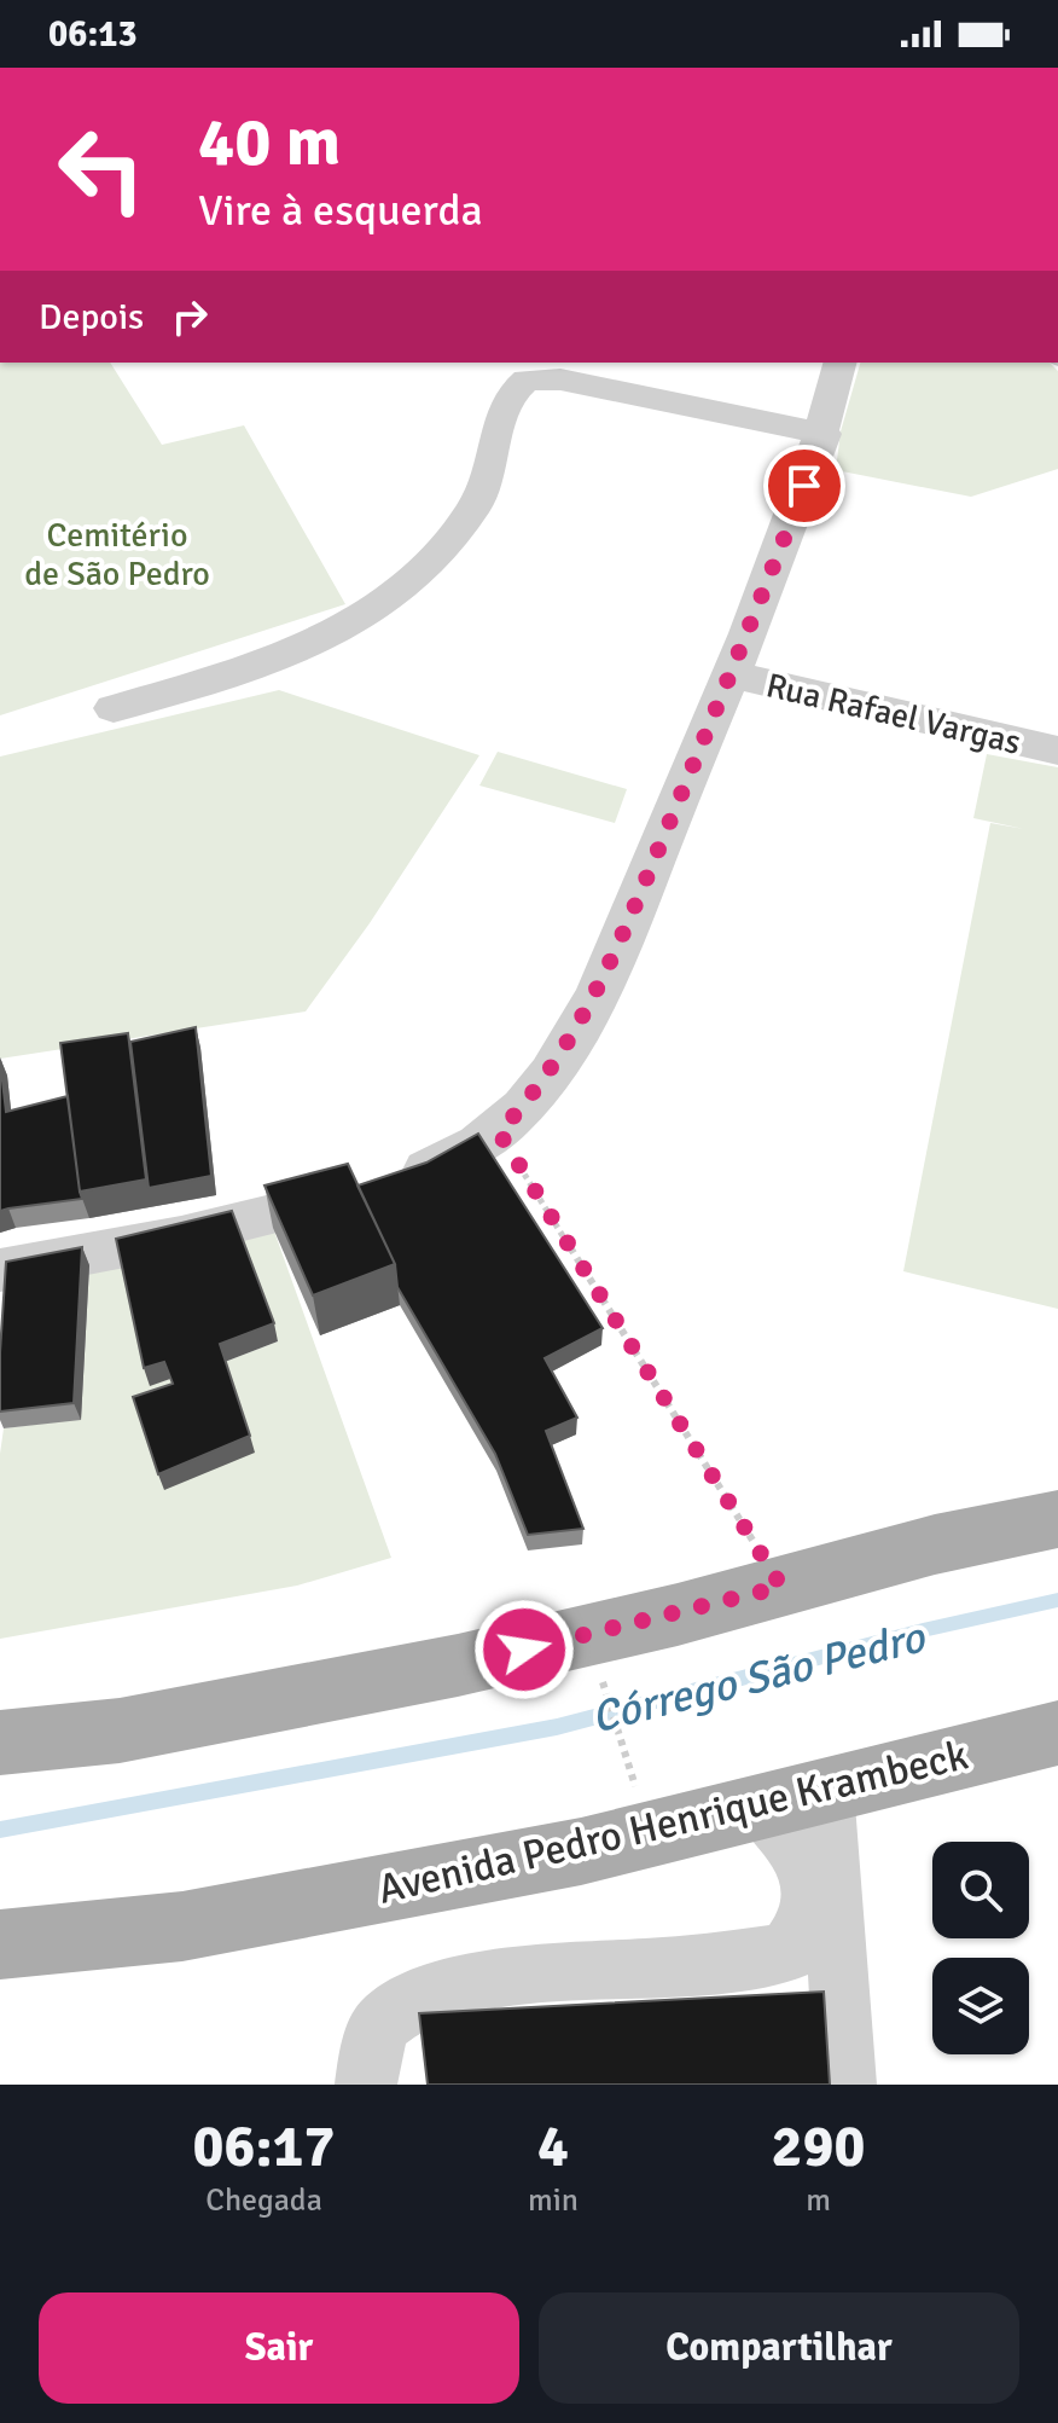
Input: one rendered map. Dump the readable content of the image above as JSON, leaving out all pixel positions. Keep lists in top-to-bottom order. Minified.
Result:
{"streets":{"main road":["Avenida Pedro Henrique Krambeck"],"street":["Rua Rafael Vargas"]},"water":["Córrego São Pedro"],"parks":["Cemitério de São Pedro"],"page":{"status":"06:13","turn":["40 m","Vire à esquerda"],"then":"Depois","eta":["06:17","Chegada","4","min","290","m"],"buttons":["Sair","Compartilhar"]}}
